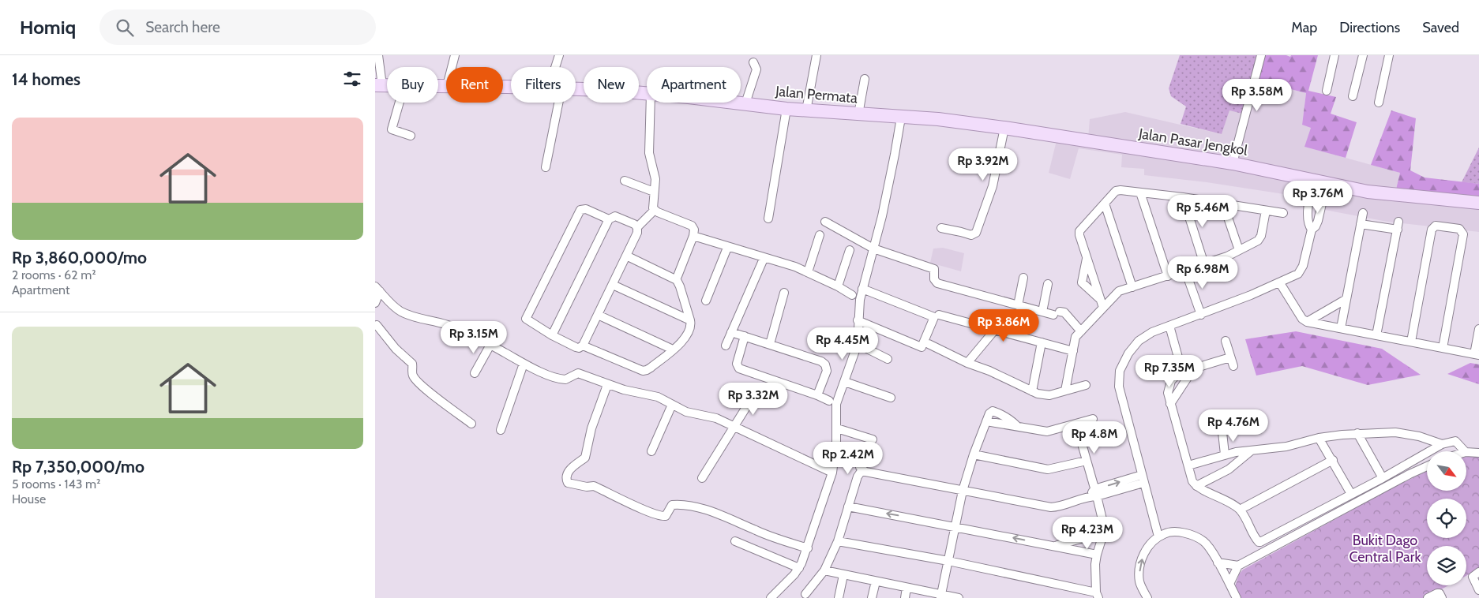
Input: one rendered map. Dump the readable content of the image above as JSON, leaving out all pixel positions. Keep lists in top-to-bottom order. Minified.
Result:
{"streets":{"main road":["Jalan Permata","Jalan Pasar Jengkol"]},"crossings":[["Jalan Permata","Jalan Pasar Jengkol"]],"parks":["Bukit Dago Central Park"],"north":"bottom right","page":{"header":"Homiq","search":"Search here","nav":["Map","Directions","Saved"],"heading":"14 homes","chip":["Buy","Rent","Filters","New","Apartment"],"price":["Rp 3.58M","Rp 3.92M","Rp 3.76M","Rp 5.46M","Rp 6.98M","Rp 3.86M","Rp 3.15M","Rp 4.45M","Rp 7.35M","Rp 3.32M","Rp 4.76M","Rp 4.8M","Rp 2.42M","Rp 4.23M"],"list":[{"name":"Rp 3,860,000/mo","note":"2 rooms · 62 m² · Apartment"},{"name":"Rp 7,350,000/mo","note":"5 rooms · 143 m² · House"}]}}
